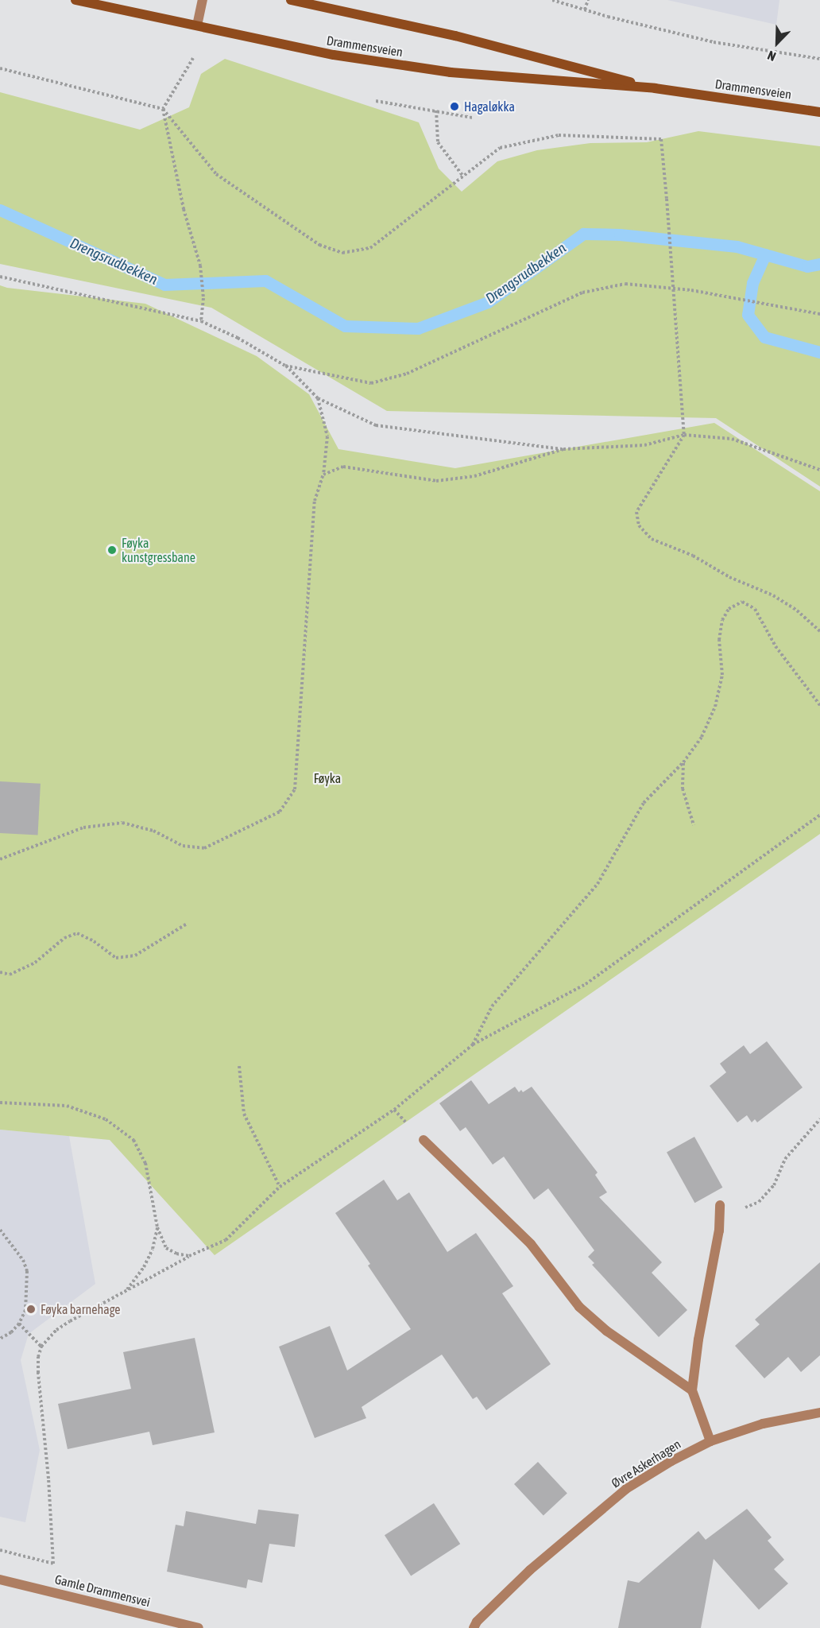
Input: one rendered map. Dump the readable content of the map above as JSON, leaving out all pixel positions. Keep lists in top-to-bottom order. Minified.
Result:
{"streets":{"main road":["Drammensveien"],"street":["Øvre Askerhagen","Gamle Drammensvei"]},"water":["Drengsrudbekken"],"parks":["Føyka"],"places":["Hagaløkka","Føyka kunstgressbane","Føyka barnehage"],"north":"bottom left"}
